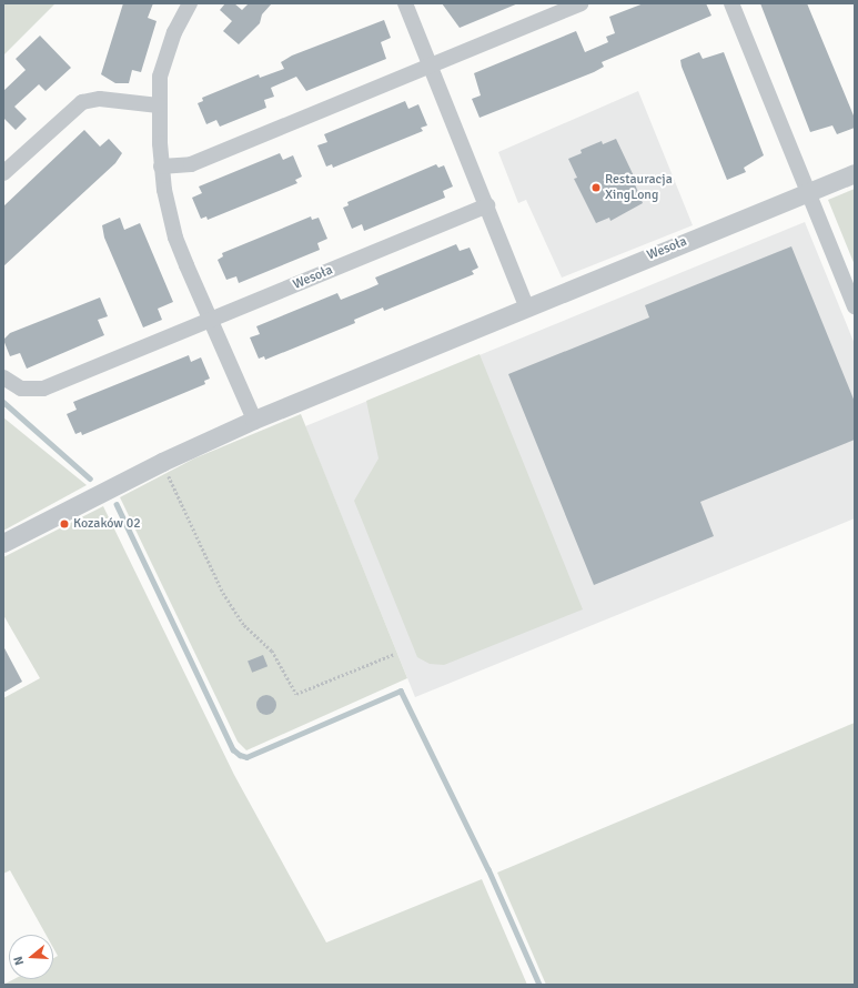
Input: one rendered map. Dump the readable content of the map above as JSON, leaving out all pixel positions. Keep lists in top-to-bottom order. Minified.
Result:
{"streets":{"street":["Wesoła"]},"places":["Restauracja XingLong","Kozaków 02"],"north":"left"}
